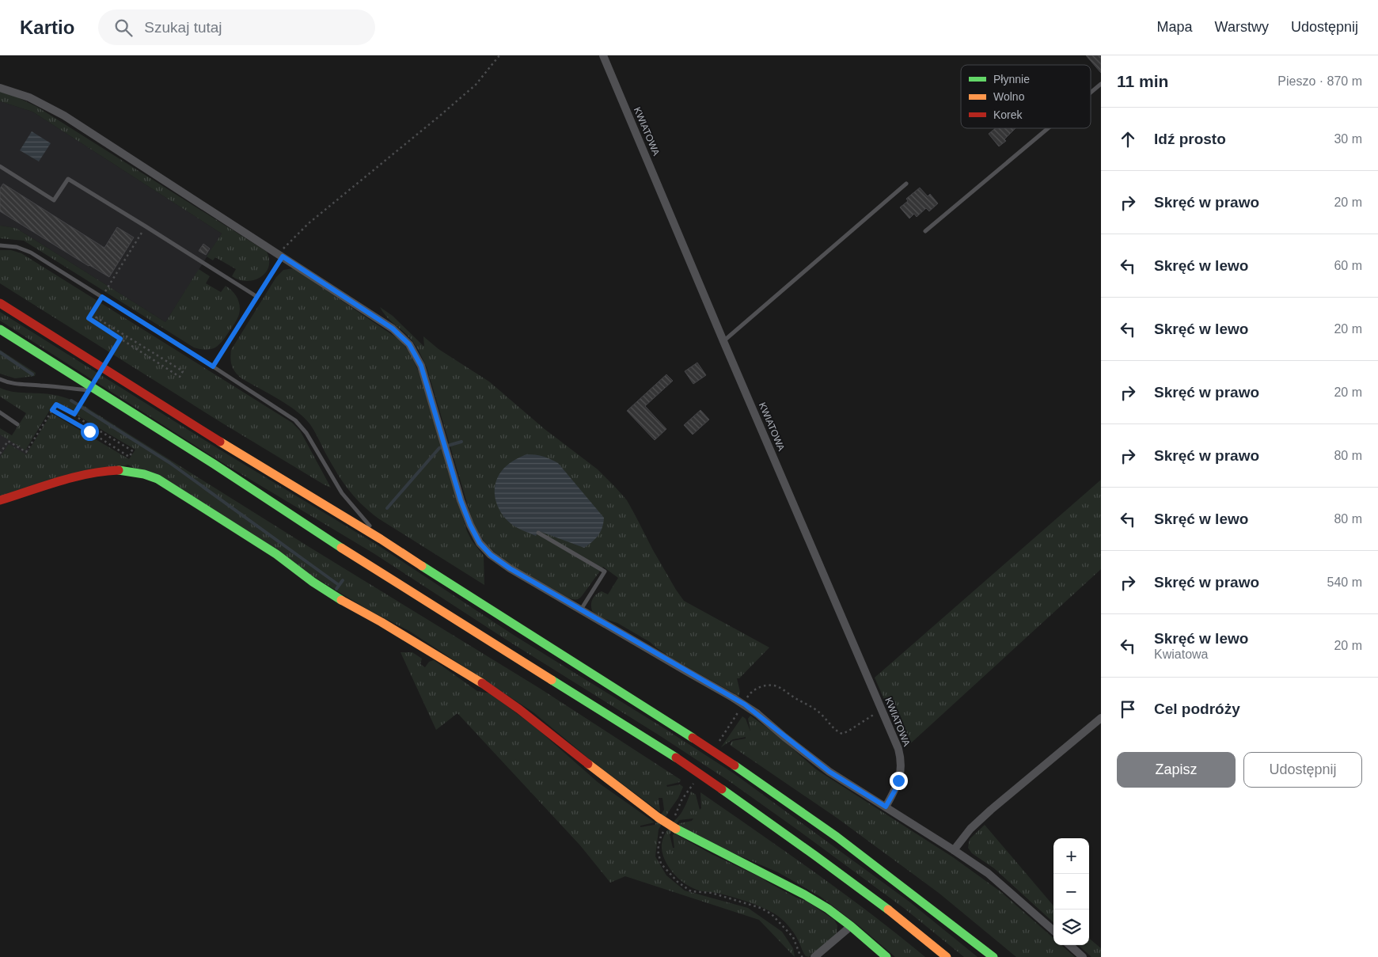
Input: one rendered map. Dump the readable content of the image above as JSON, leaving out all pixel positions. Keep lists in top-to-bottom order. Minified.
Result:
{"streets":{"street":["KWIATOWA"]},"legend":["Płynnie","Wolno","Korek"],"page":{"header":"Kartio","search":"Szukaj tutaj","nav":["Mapa","Warstwy","Udostępnij"],"heading":["11 min","Pieszo · 870 m"],"list":[["Idź prosto","30 m"],["Skręć w prawo","20 m"],["Skręć w lewo","60 m"],["Skręć w lewo","20 m"],["Skręć w prawo","20 m"],["Skręć w prawo","80 m"],["Skręć w lewo","80 m"],["Skręć w prawo","540 m"],["Skręć w lewo","Kwiatowa","20 m"],"Cel podróży"],"buttons":["Zapisz","Udostępnij"],"map_buttons":["+","−"]}}
